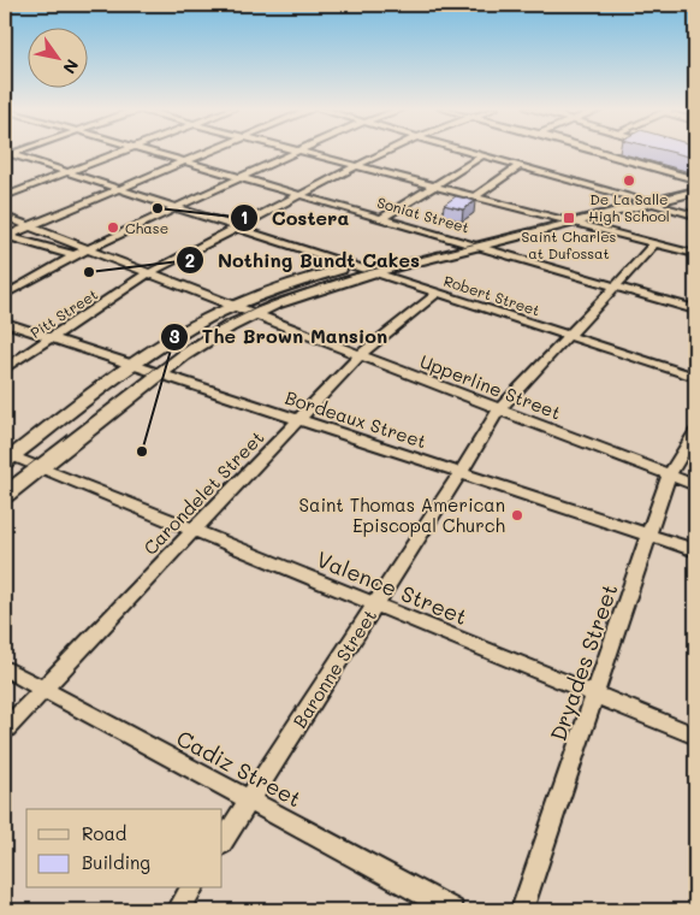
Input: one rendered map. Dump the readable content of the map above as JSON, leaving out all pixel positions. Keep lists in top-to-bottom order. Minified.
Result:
{"streets":{"street":["Soniat Street","Robert Street","Pitt Street","Upperline Street","Bordeaux Street","Carondelet Street","Valence Street","Dryades Street","Baronne Street","Cadiz Street"]},"crossings":[["Soniat Street","Pitt Street"],["Soniat Street","Baronne Street"],["Robert Street","Pitt Street"],["Robert Street","Carondelet Street"],["Robert Street","Baronne Street"],["Pitt Street","Upperline Street"],["Pitt Street","Bordeaux Street"],["Upperline Street","Carondelet Street"],["Upperline Street","Dryades Street"],["Upperline Street","Baronne Street"],["Bordeaux Street","Carondelet Street"],["Bordeaux Street","Dryades Street"],["Bordeaux Street","Baronne Street"],["Carondelet Street","Valence Street"],["Carondelet Street","Cadiz Street"],["Valence Street","Dryades Street"],["Valence Street","Baronne Street"],["Baronne Street","Cadiz Street"]],"places":{"other":["De La Salle High School","Costera","Chase","Nothing Bundt Cakes","The Brown Mansion","Saint Thomas American Episcopal Church"],"transit":["Saint Charles at Dufossat"]},"legend":["Road","Building"],"north":"bottom right"}
